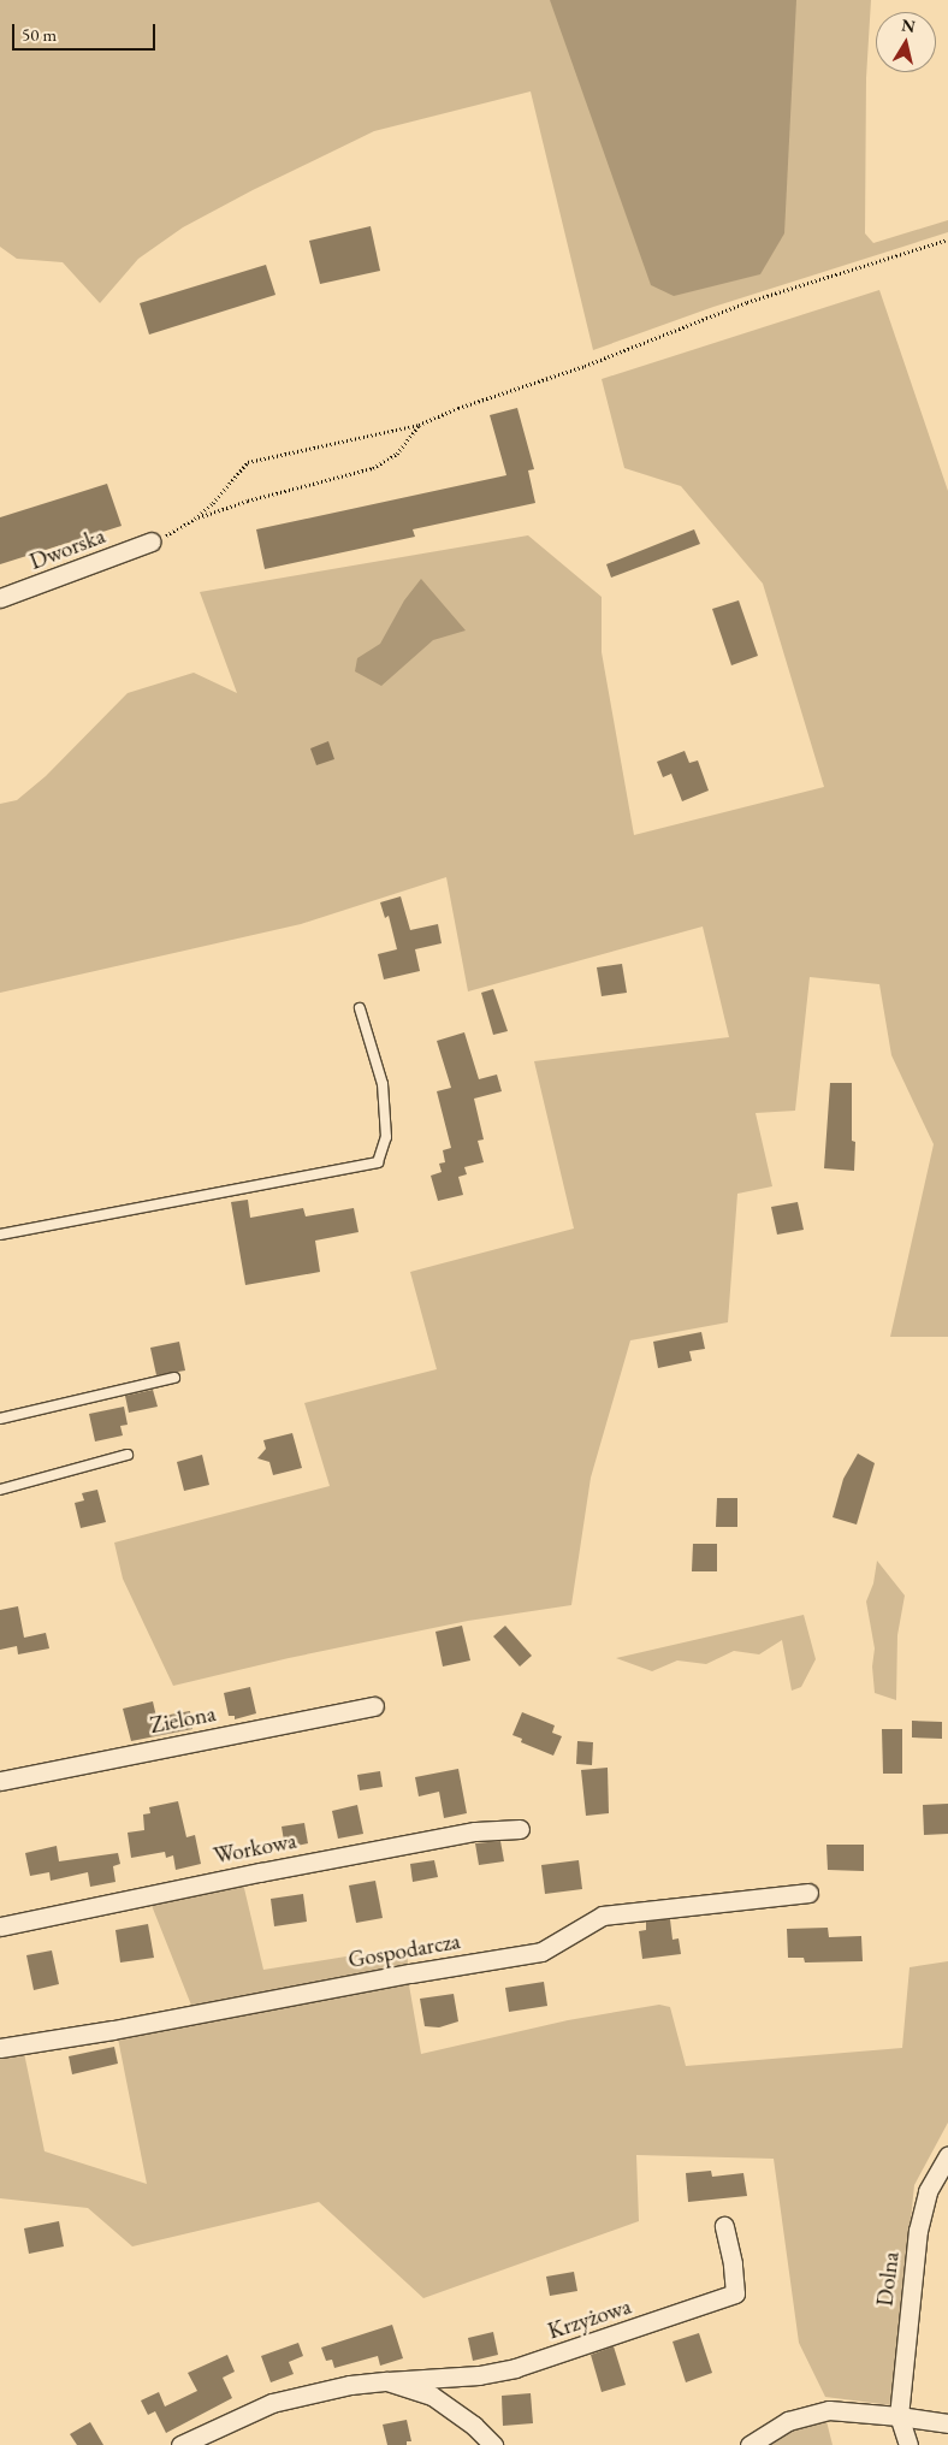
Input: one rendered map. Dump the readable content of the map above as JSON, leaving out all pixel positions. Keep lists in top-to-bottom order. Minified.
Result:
{"streets":{"street":["Dworska","Zielona","Workowa","Gospodarcza","Dolna","Krzyżowa"]},"scale_bar":"50 m","north":"top"}
